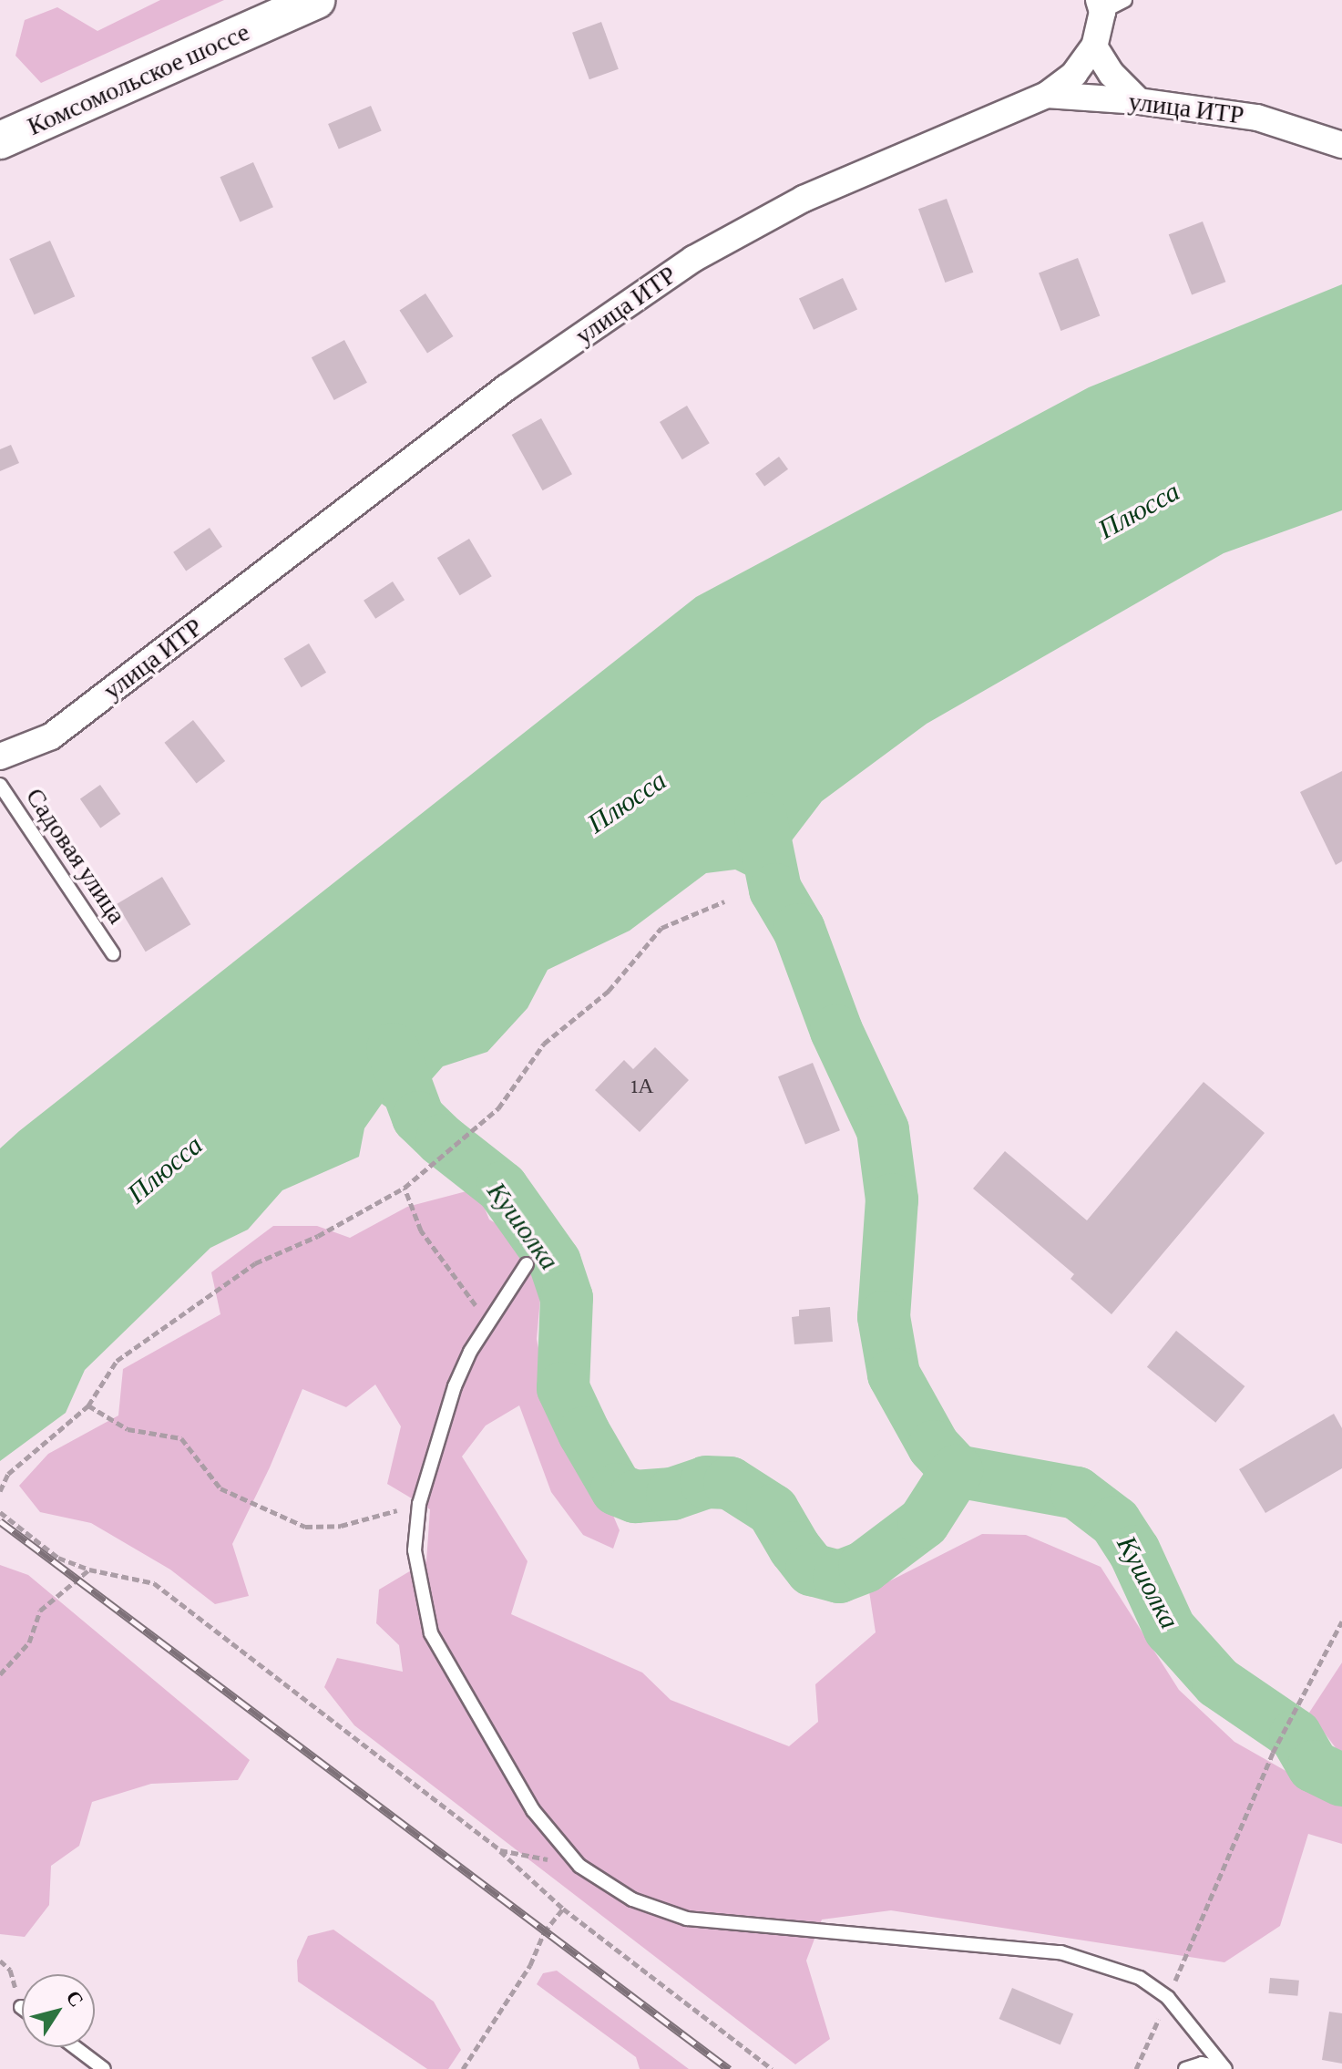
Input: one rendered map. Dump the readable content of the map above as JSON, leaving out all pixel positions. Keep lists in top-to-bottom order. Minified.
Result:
{"streets":{"main road":["Комсомольское шоссе"],"street":["улица ИТР"],"lane":["Садовая улица"]},"water":["Плюсса","Кушолка"],"house_numbers":["1А"],"north":"top right"}
